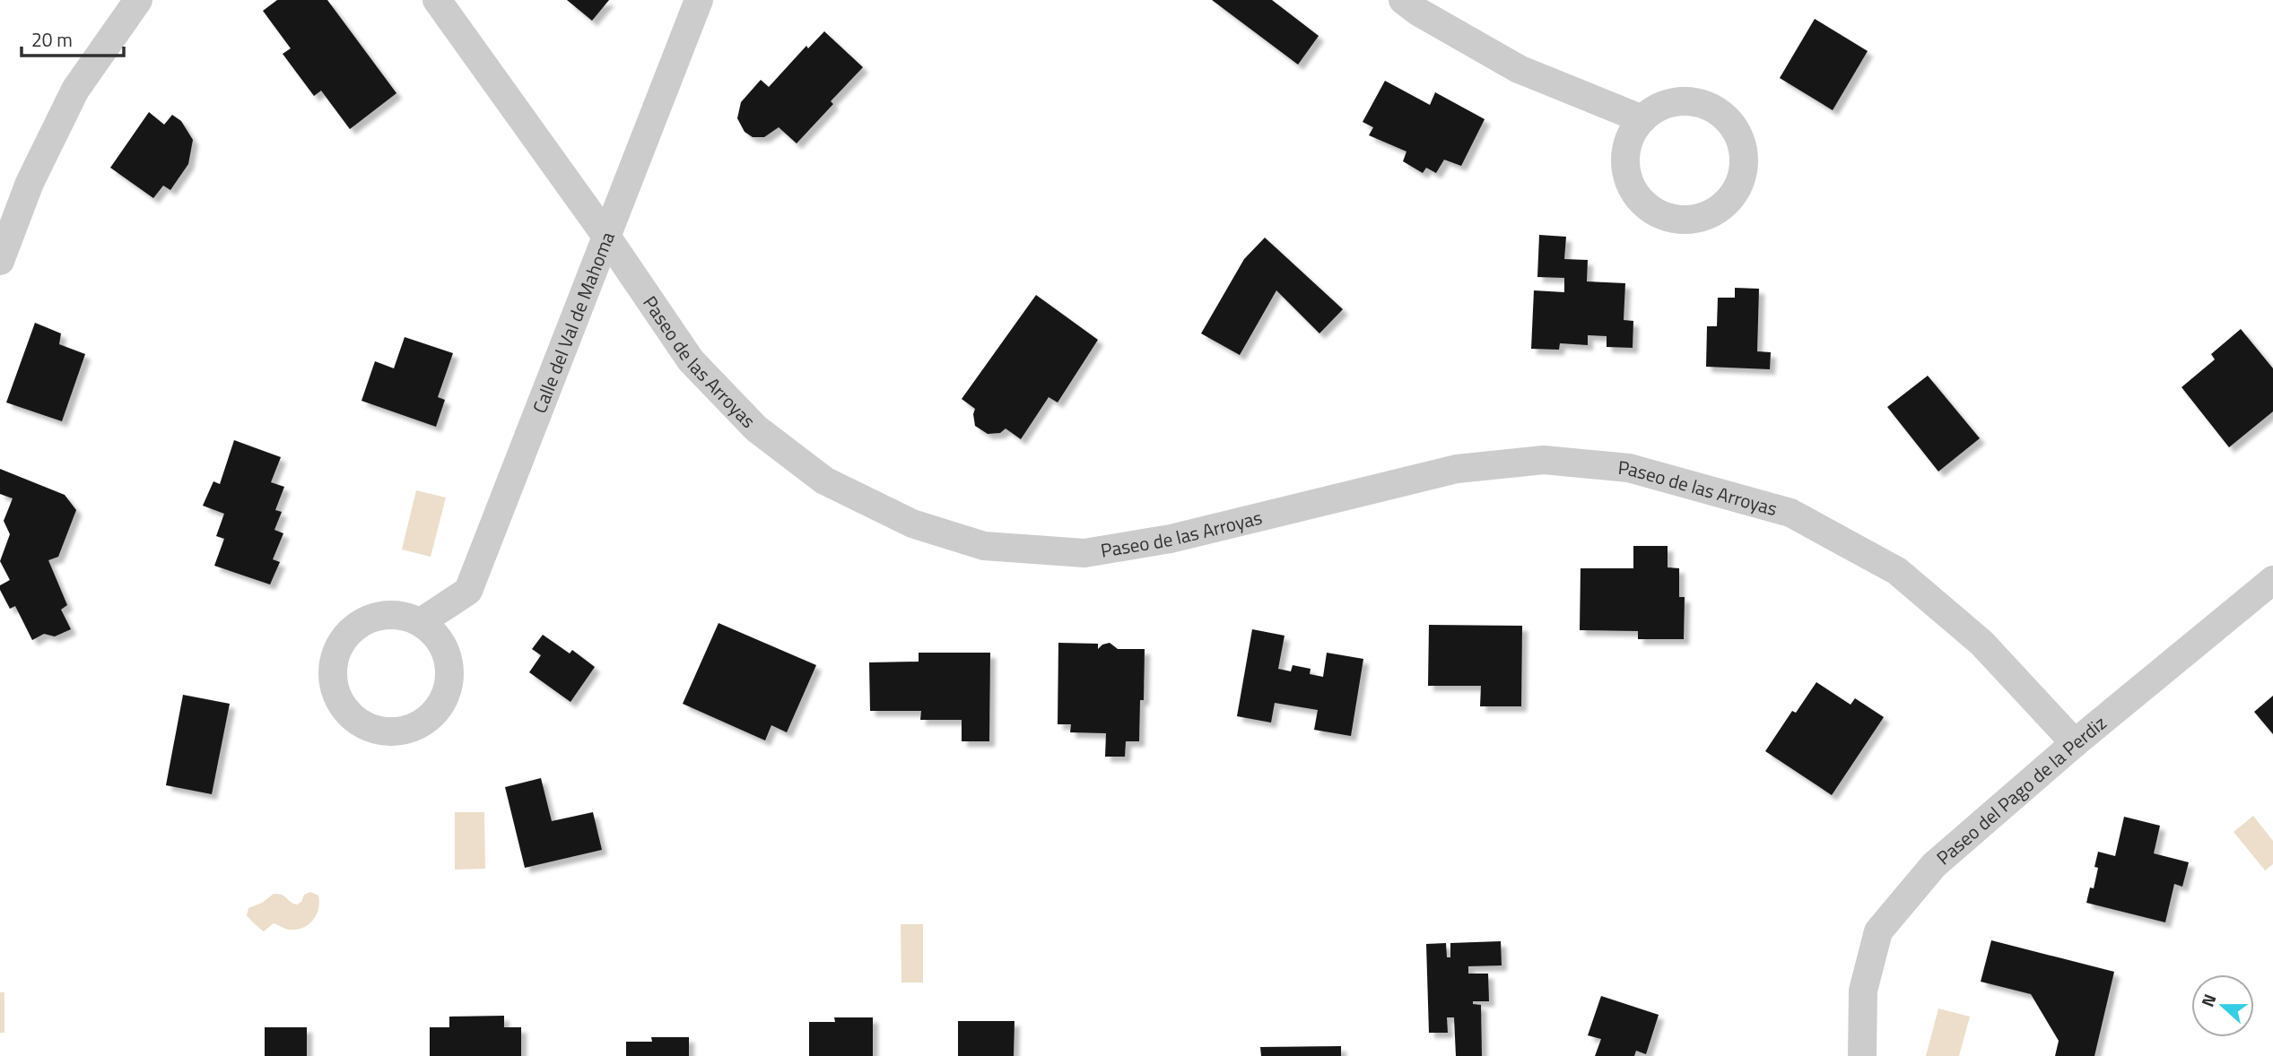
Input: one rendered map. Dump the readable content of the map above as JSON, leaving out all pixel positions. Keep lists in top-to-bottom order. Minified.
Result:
{"streets":{"street":["Calle del Val de Mahoma","Paseo de las Arroyas","Paseo del Pago de la Perdiz"]},"crossings":[["Calle del Val de Mahoma","Paseo de las Arroyas"],["Paseo de las Arroyas","Paseo del Pago de la Perdiz"]],"scale_bar":"20 m","north":"left"}
